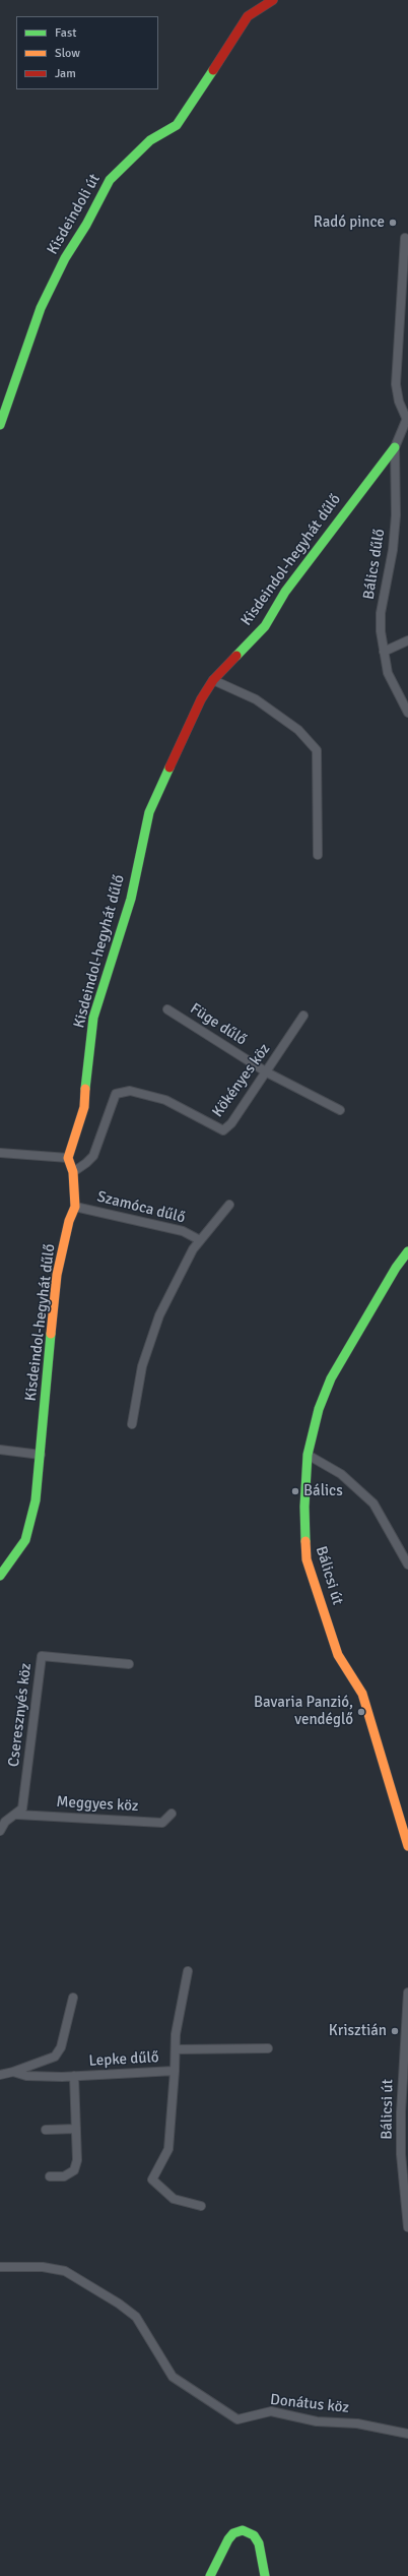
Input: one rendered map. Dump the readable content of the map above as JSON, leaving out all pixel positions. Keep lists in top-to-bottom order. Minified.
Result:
{"streets":{"street":["Kisdeindoli út","Kisdeindol-hegyhát dűlő","Bálics dűlő","Füge dűlő","Kökényes köz","Szamóca dűlő","Bálicsi út","Cseresznyés köz","Meggyes köz","Lepke dűlő","Donátus köz"]},"crossings":[["Kisdeindol-hegyhát dűlő","Bálics dűlő"],["Kisdeindol-hegyhát dűlő","Kökényes köz"],["Kisdeindol-hegyhát dűlő","Szamóca dűlő"],["Füge dűlő","Kökényes köz"],["Cseresznyés köz","Meggyes köz"]],"places":["Radó pince","Bálics","Bavaria Panzió, vendéglő","Krisztián"],"legend":["Fast","Slow","Jam"]}
